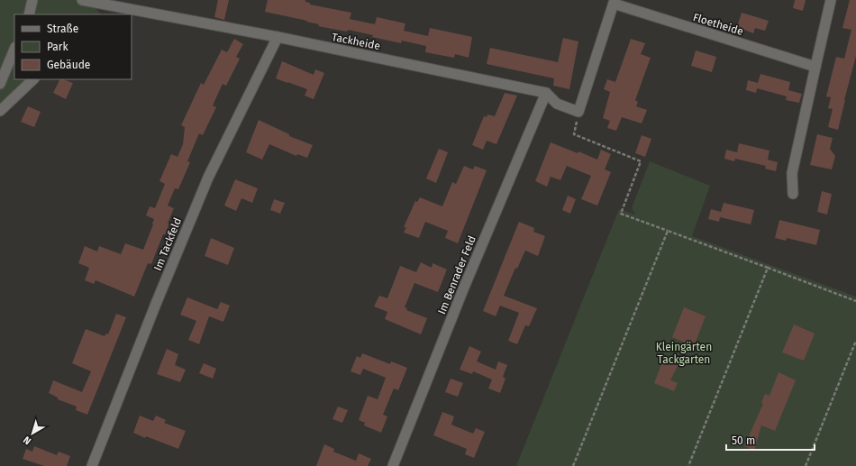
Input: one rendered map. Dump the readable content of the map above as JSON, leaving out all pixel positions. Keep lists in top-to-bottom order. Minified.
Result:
{"streets":{"street":["Floetheide","Tackheide","Im Tackfeld","Im Benrader Feld"]},"crossings":[["Tackheide","Im Tackfeld"],["Tackheide","Im Benrader Feld"]],"parks":["Kleingärten Tackgarten"],"legend":["Straße","Park","Gebäude"],"scale_bar":"50 m","north":"bottom left"}
